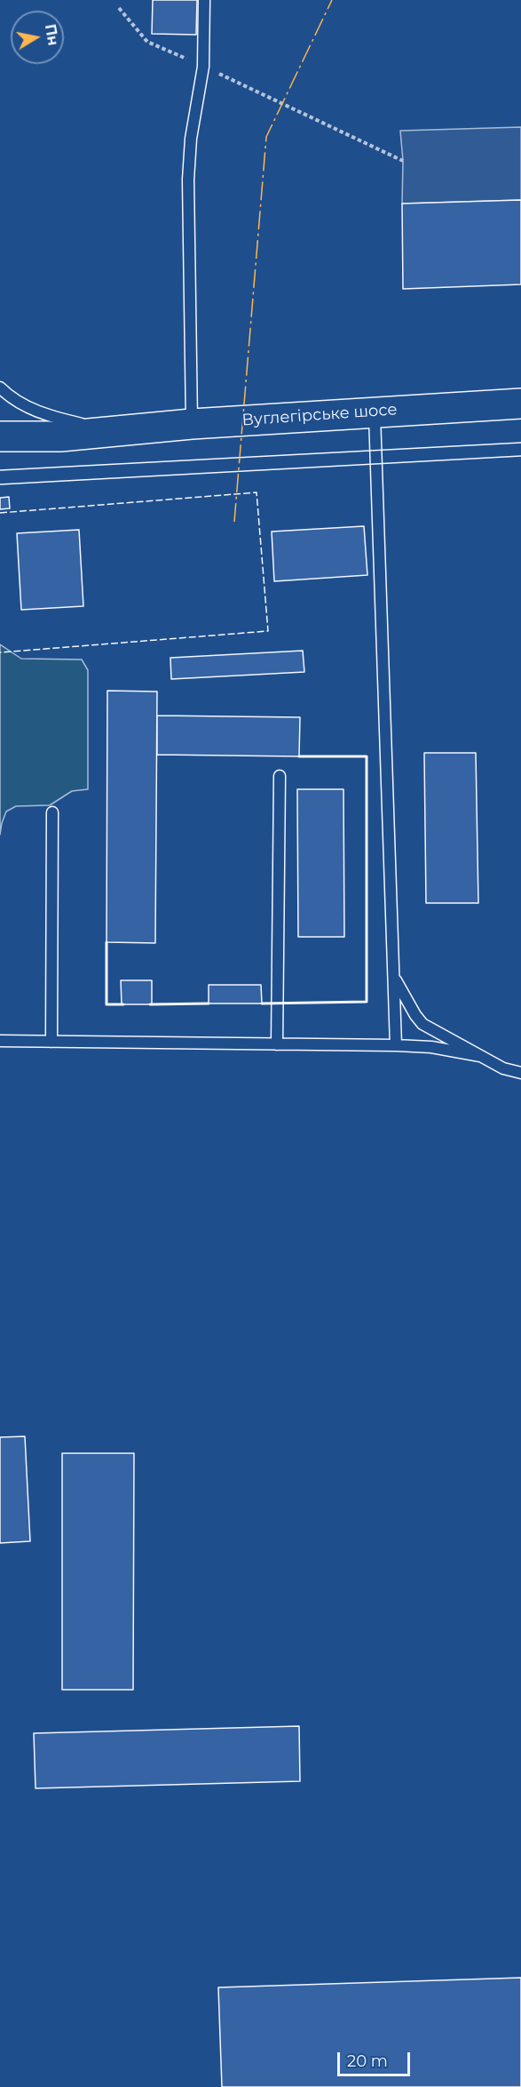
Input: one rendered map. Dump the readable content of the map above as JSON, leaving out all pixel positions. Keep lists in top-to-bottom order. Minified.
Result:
{"streets":{"street":["Вуглегірське шосе"]},"scale_bar":"20 m","north":"right"}
